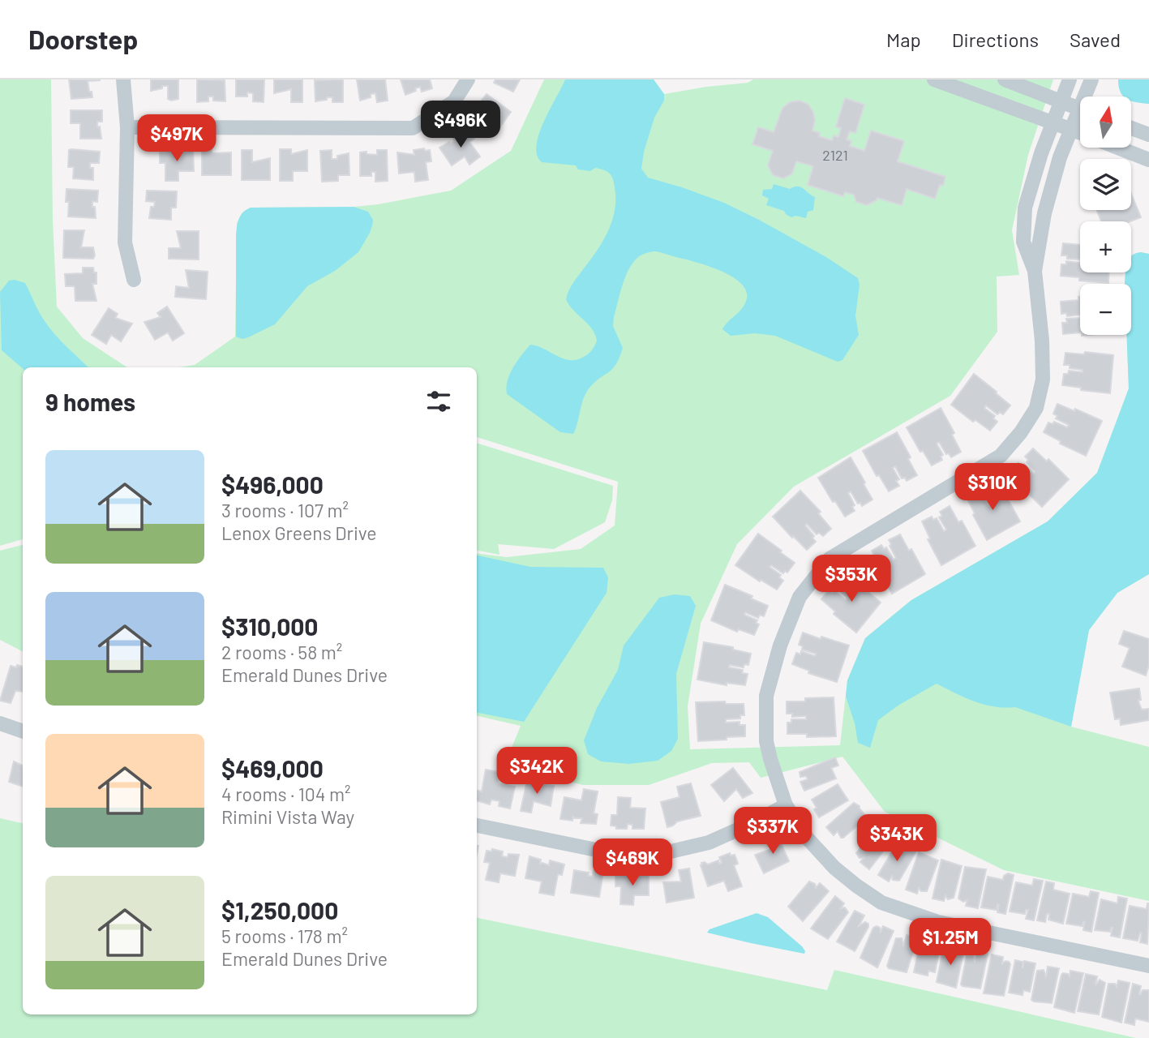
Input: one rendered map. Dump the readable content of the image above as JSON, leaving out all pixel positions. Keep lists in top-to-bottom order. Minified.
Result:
{"house_numbers":["2121"],"north":"top","page":{"header":"Doorstep","nav":["Map","Directions","Saved"],"map_buttons":["+","−"],"price":["$496K","$497K","$310K","$353K","$342K","$337K","$343K","$469K","$1.25M"],"heading":"9 homes","list":[{"name":"$496,000","note":"3 rooms · 107 m² · Lenox Greens Drive"},{"name":"$310,000","note":"2 rooms · 58 m² · Emerald Dunes Drive"},{"name":"$469,000","note":"4 rooms · 104 m² · Rimini Vista Way"},{"name":"$1,250,000","note":"5 rooms · 178 m² · Emerald Dunes Drive"}]}}
